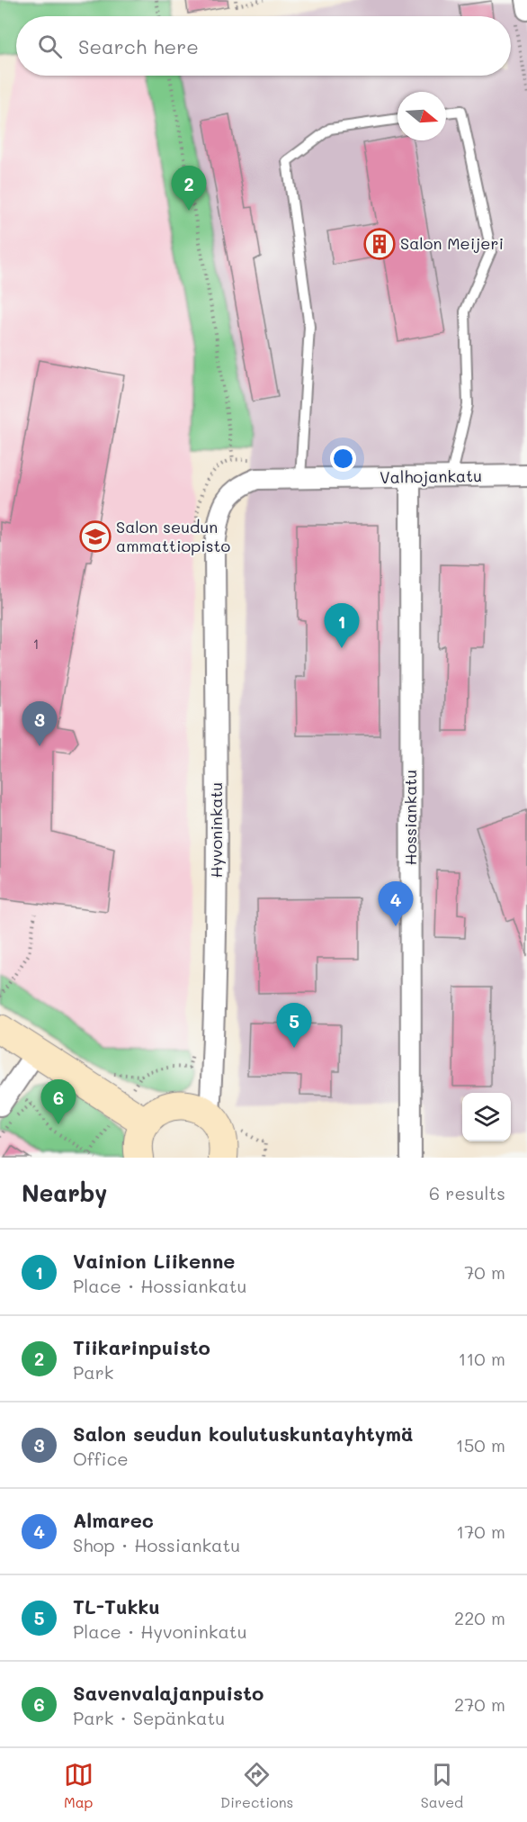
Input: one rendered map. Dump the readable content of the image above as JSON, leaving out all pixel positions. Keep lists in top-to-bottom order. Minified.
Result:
{"streets":{"street":["Valhojankatu","Hossiankatu","Hyvoninkatu"]},"crossings":[["Valhojankatu","Hossiankatu"],["Valhojankatu","Hyvoninkatu"]],"places":{"building":["Salon Meijeri"],"school or university":["Salon seudun ammattiopisto"]},"house_numbers":["1"],"north":"right","page":{"search":"Search here","pins":["2","1","3","4","5","6"],"heading":["Nearby","6 results"],"list":[{"mark":"1","name":"Vainion Liikenne","note":"Place · Hossiankatu","value":"70 m"},{"mark":"2","name":"Tiikarinpuisto","note":"Park","value":"110 m"},{"mark":"3","name":"Salon seudun koulutuskuntayhtymä","note":"Office","value":"150 m"},{"mark":"4","name":"Almarec","note":"Shop · Hossiankatu","value":"170 m"},{"mark":"5","name":"TL-Tukku","note":"Place · Hyvoninkatu","value":"220 m"},{"mark":"6","name":"Savenvalajanpuisto","note":"Park · Sepänkatu","value":"270 m"}],"nav":["Map","Directions","Saved"]}}
